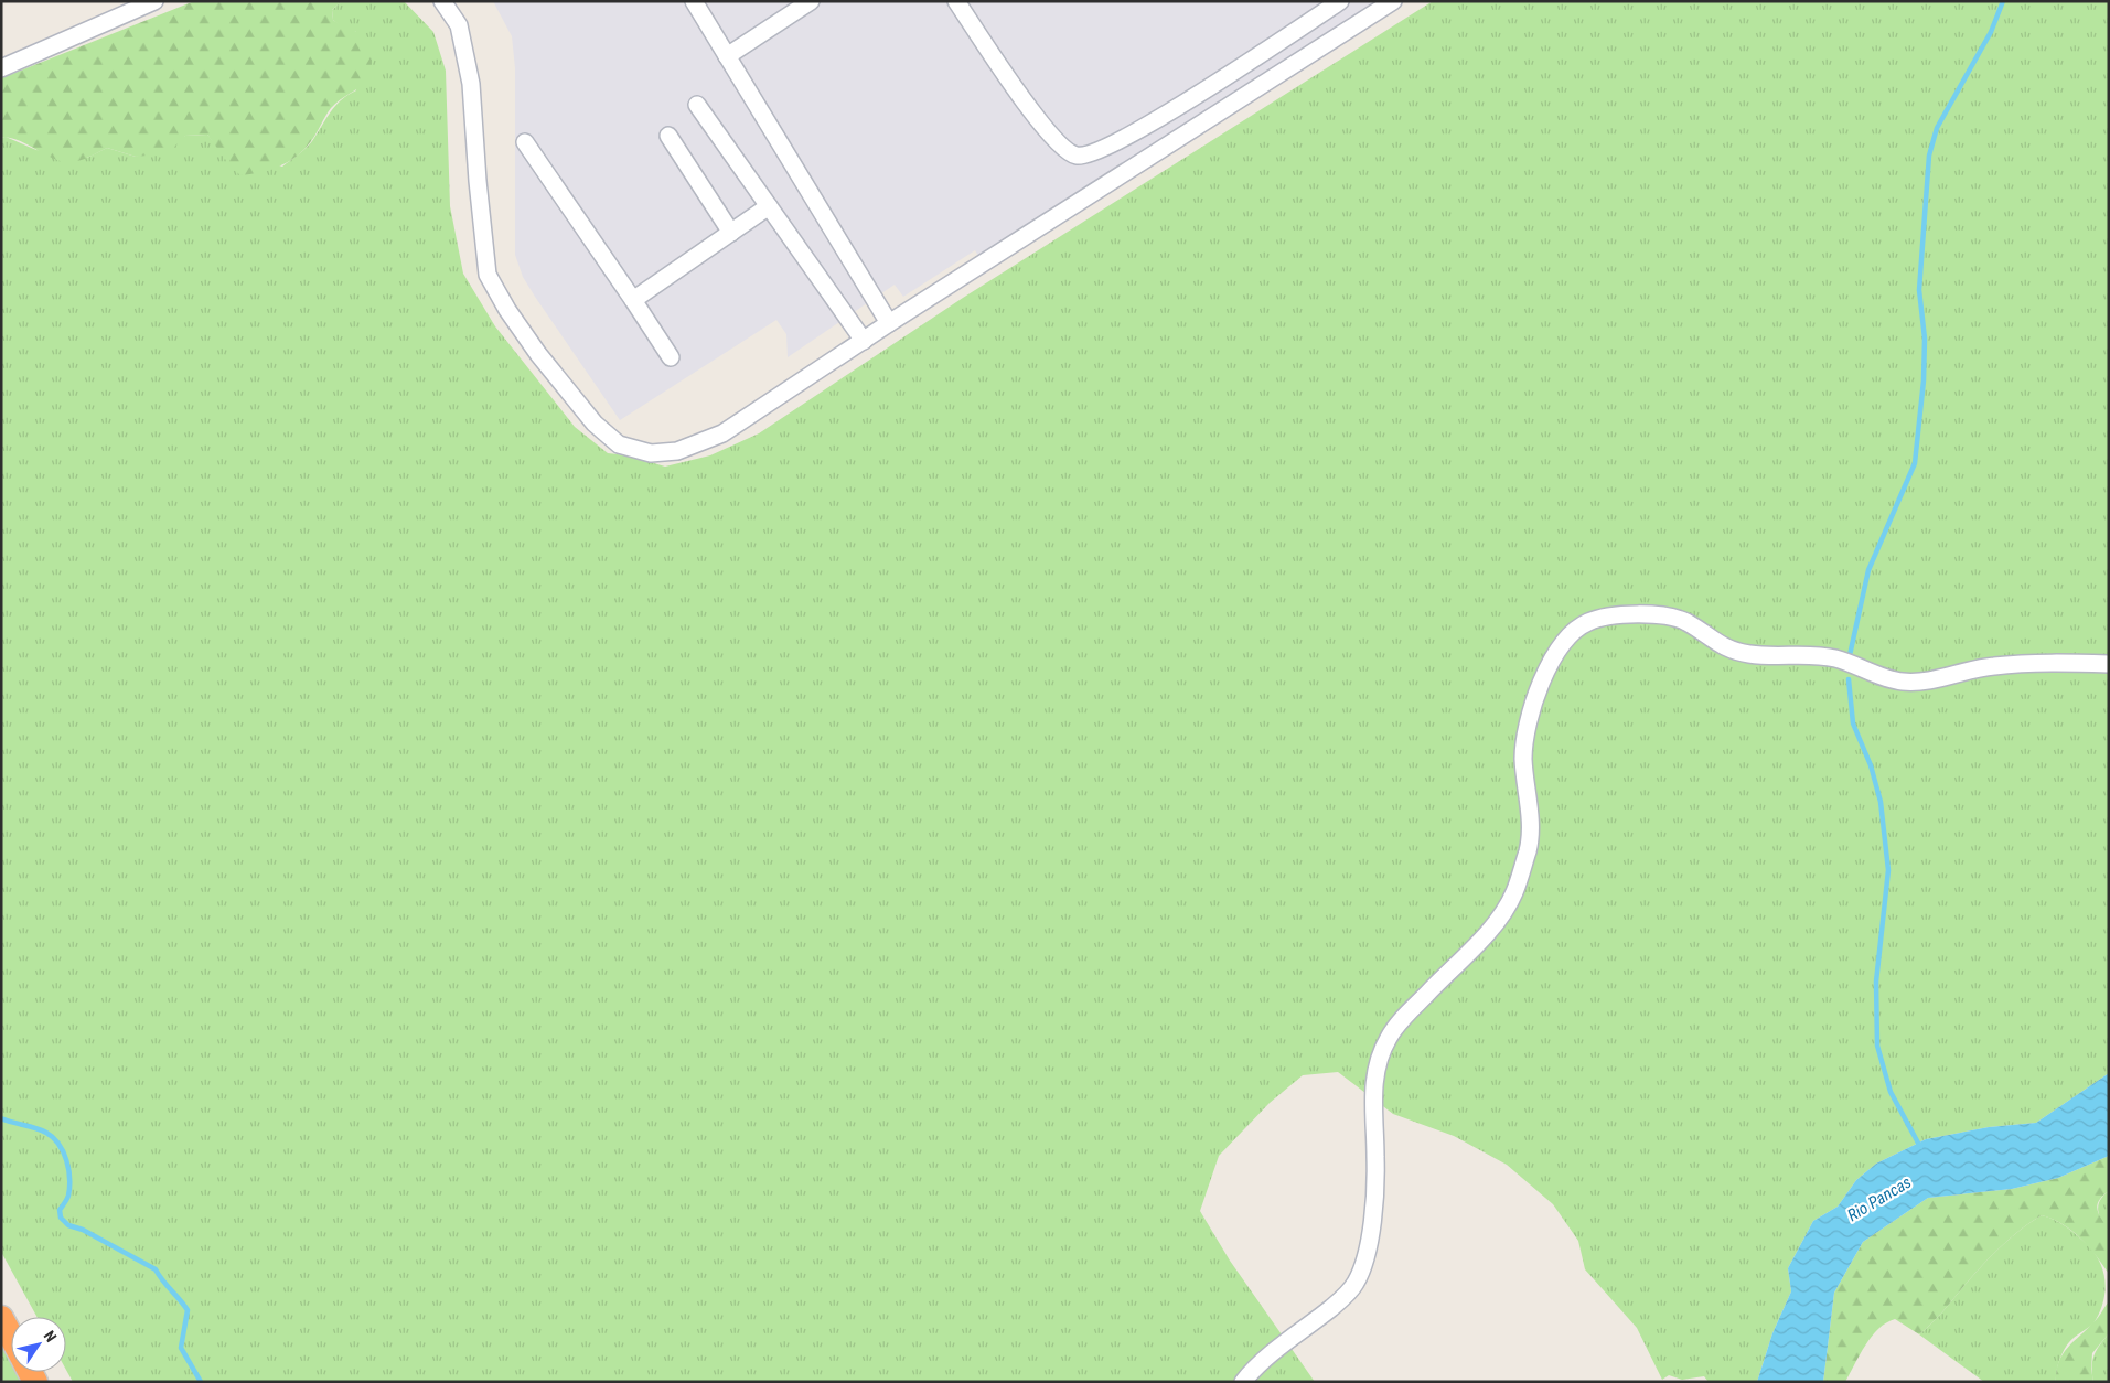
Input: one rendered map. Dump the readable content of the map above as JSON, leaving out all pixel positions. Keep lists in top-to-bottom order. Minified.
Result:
{"water":["Rio Pancas"],"north":"top right"}
